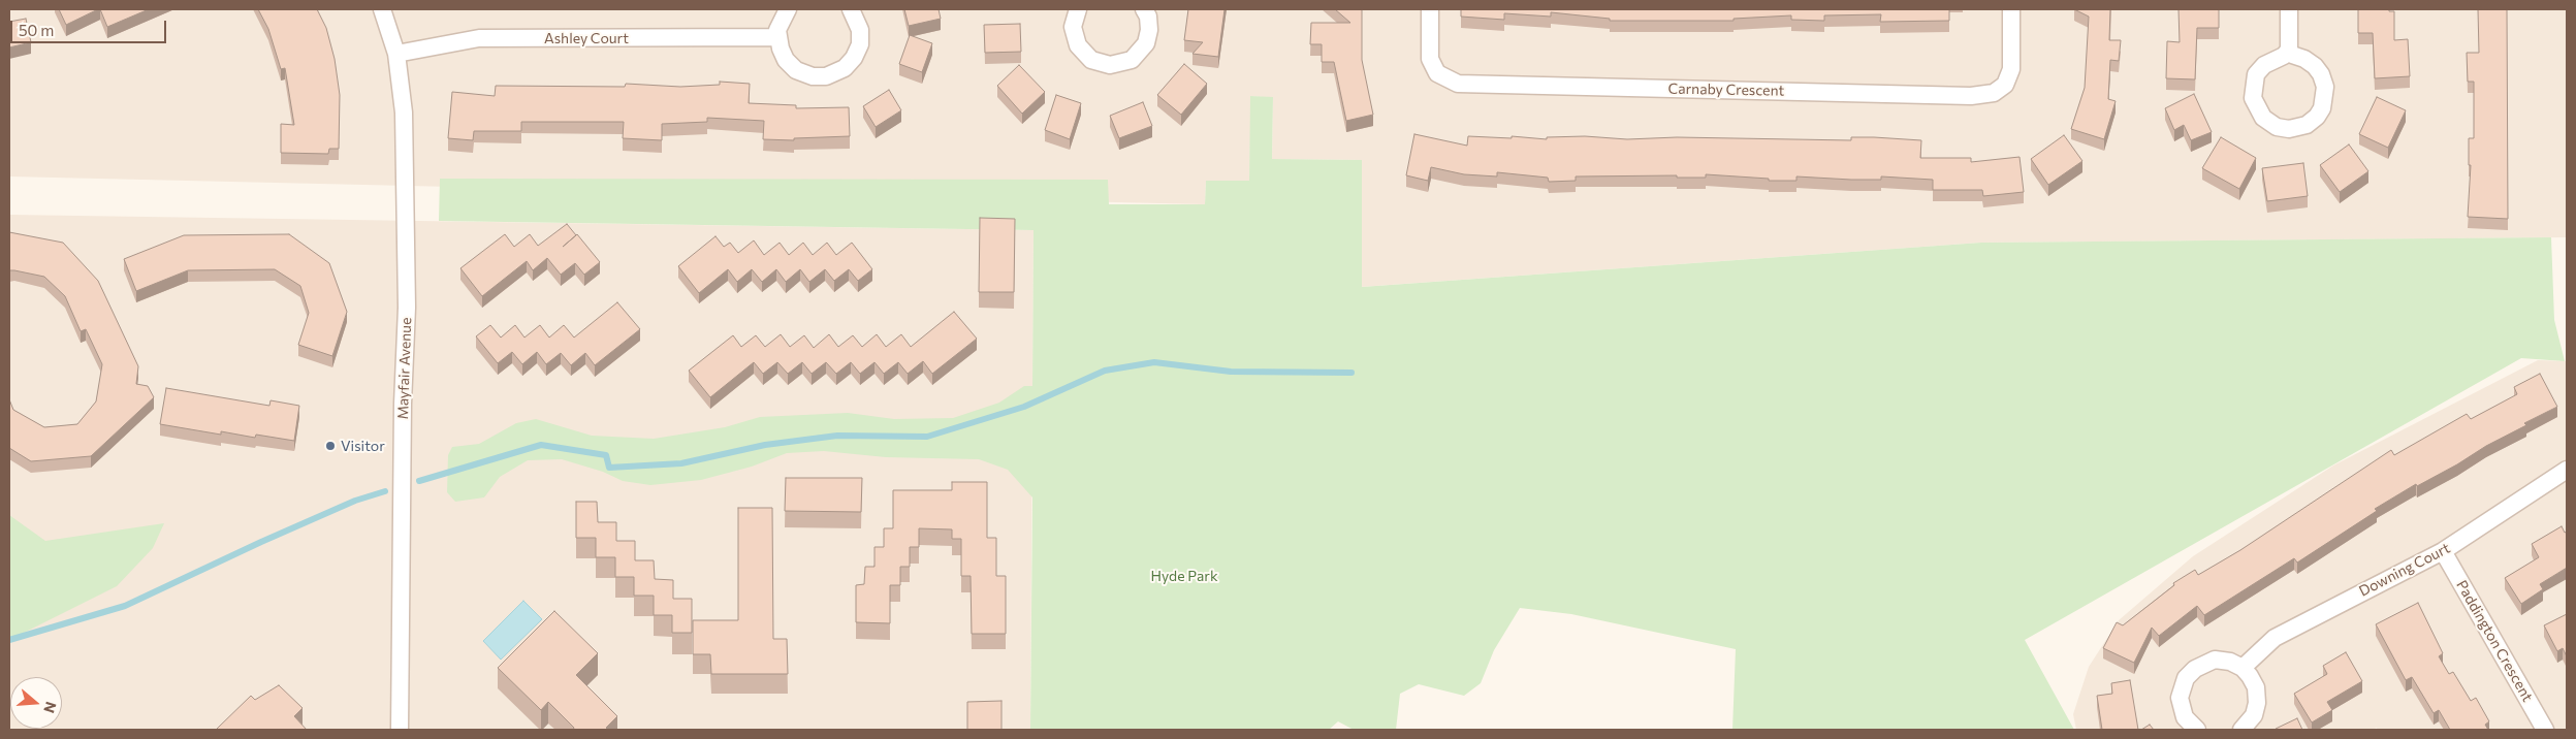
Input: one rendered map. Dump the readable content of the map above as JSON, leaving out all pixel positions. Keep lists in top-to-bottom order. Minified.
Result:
{"streets":{"street":["Ashley Court","Carnaby Crescent","Mayfair Avenue","Downing Court","Paddington Crescent"]},"crossings":[["Ashley Court","Mayfair Avenue"],["Downing Court","Paddington Crescent"]],"parks":["Hyde Park"],"places":["Visitor"],"scale_bar":"50 m","north":"right"}
